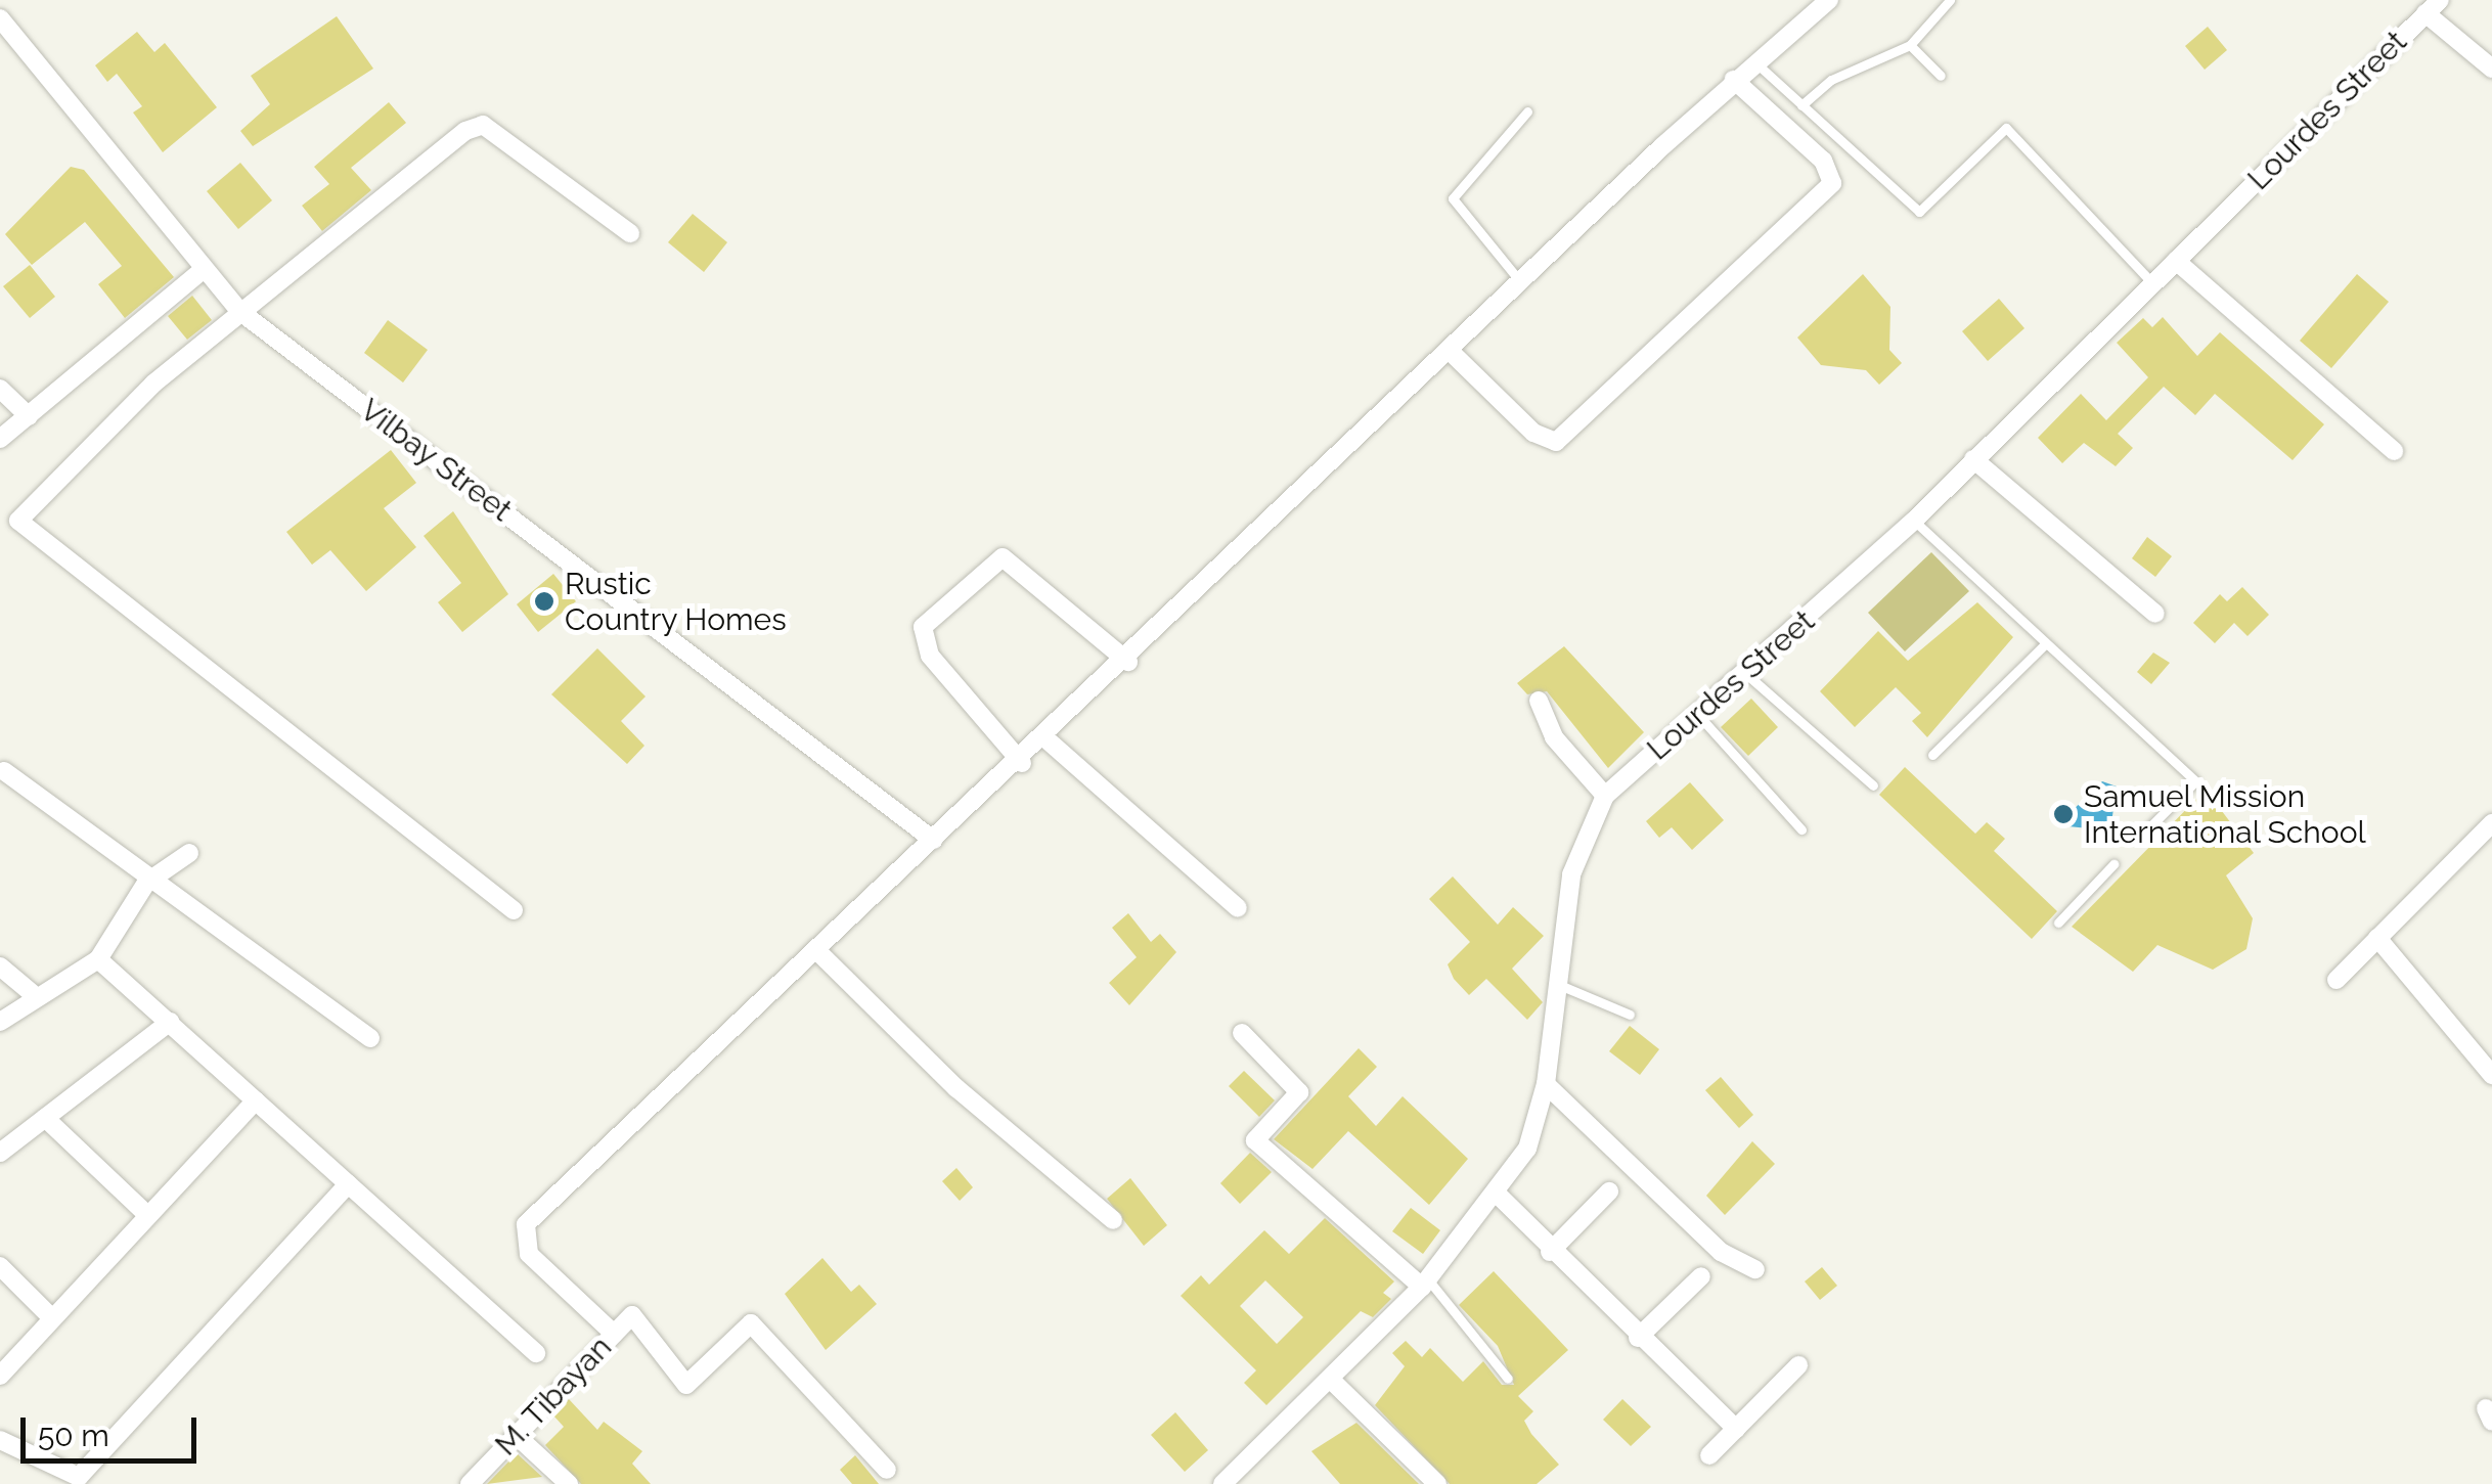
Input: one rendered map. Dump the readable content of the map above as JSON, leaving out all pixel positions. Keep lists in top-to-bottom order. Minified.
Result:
{"streets":{"street":["Lourdes Street","Vilbay Street","M. Tibayan"]},"places":["Rustic Country Homes","Samuel Mission International School"],"scale_bar":"50 m"}
